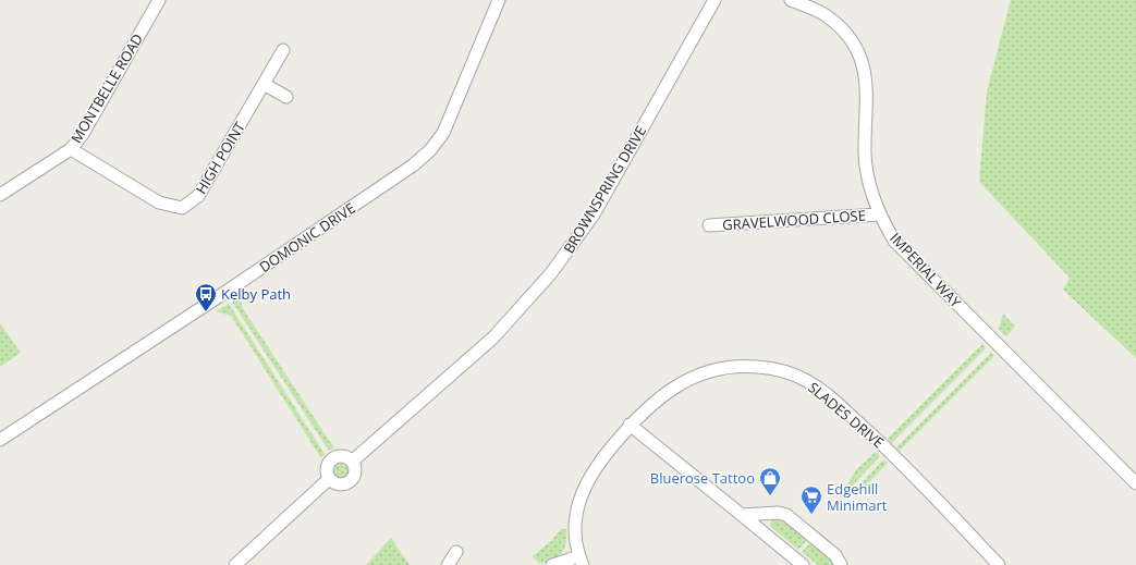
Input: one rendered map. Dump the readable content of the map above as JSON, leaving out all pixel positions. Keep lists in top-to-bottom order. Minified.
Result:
{"streets":{"street":["MONTBELLE ROAD","HIGH POINT","BROWNSPRING DRIVE","GRAVELWOOD CLOSE","DOMONIC DRIVE","IMPERIAL WAY","SLADES DRIVE"]},"crossings":[["MONTBELLE ROAD","HIGH POINT"],["GRAVELWOOD CLOSE","IMPERIAL WAY"]],"places":{"bus stop":["Kelby Path"],"shop":["Bluerose Tattoo"],"supermarket":["Edgehill Minimart"]}}
